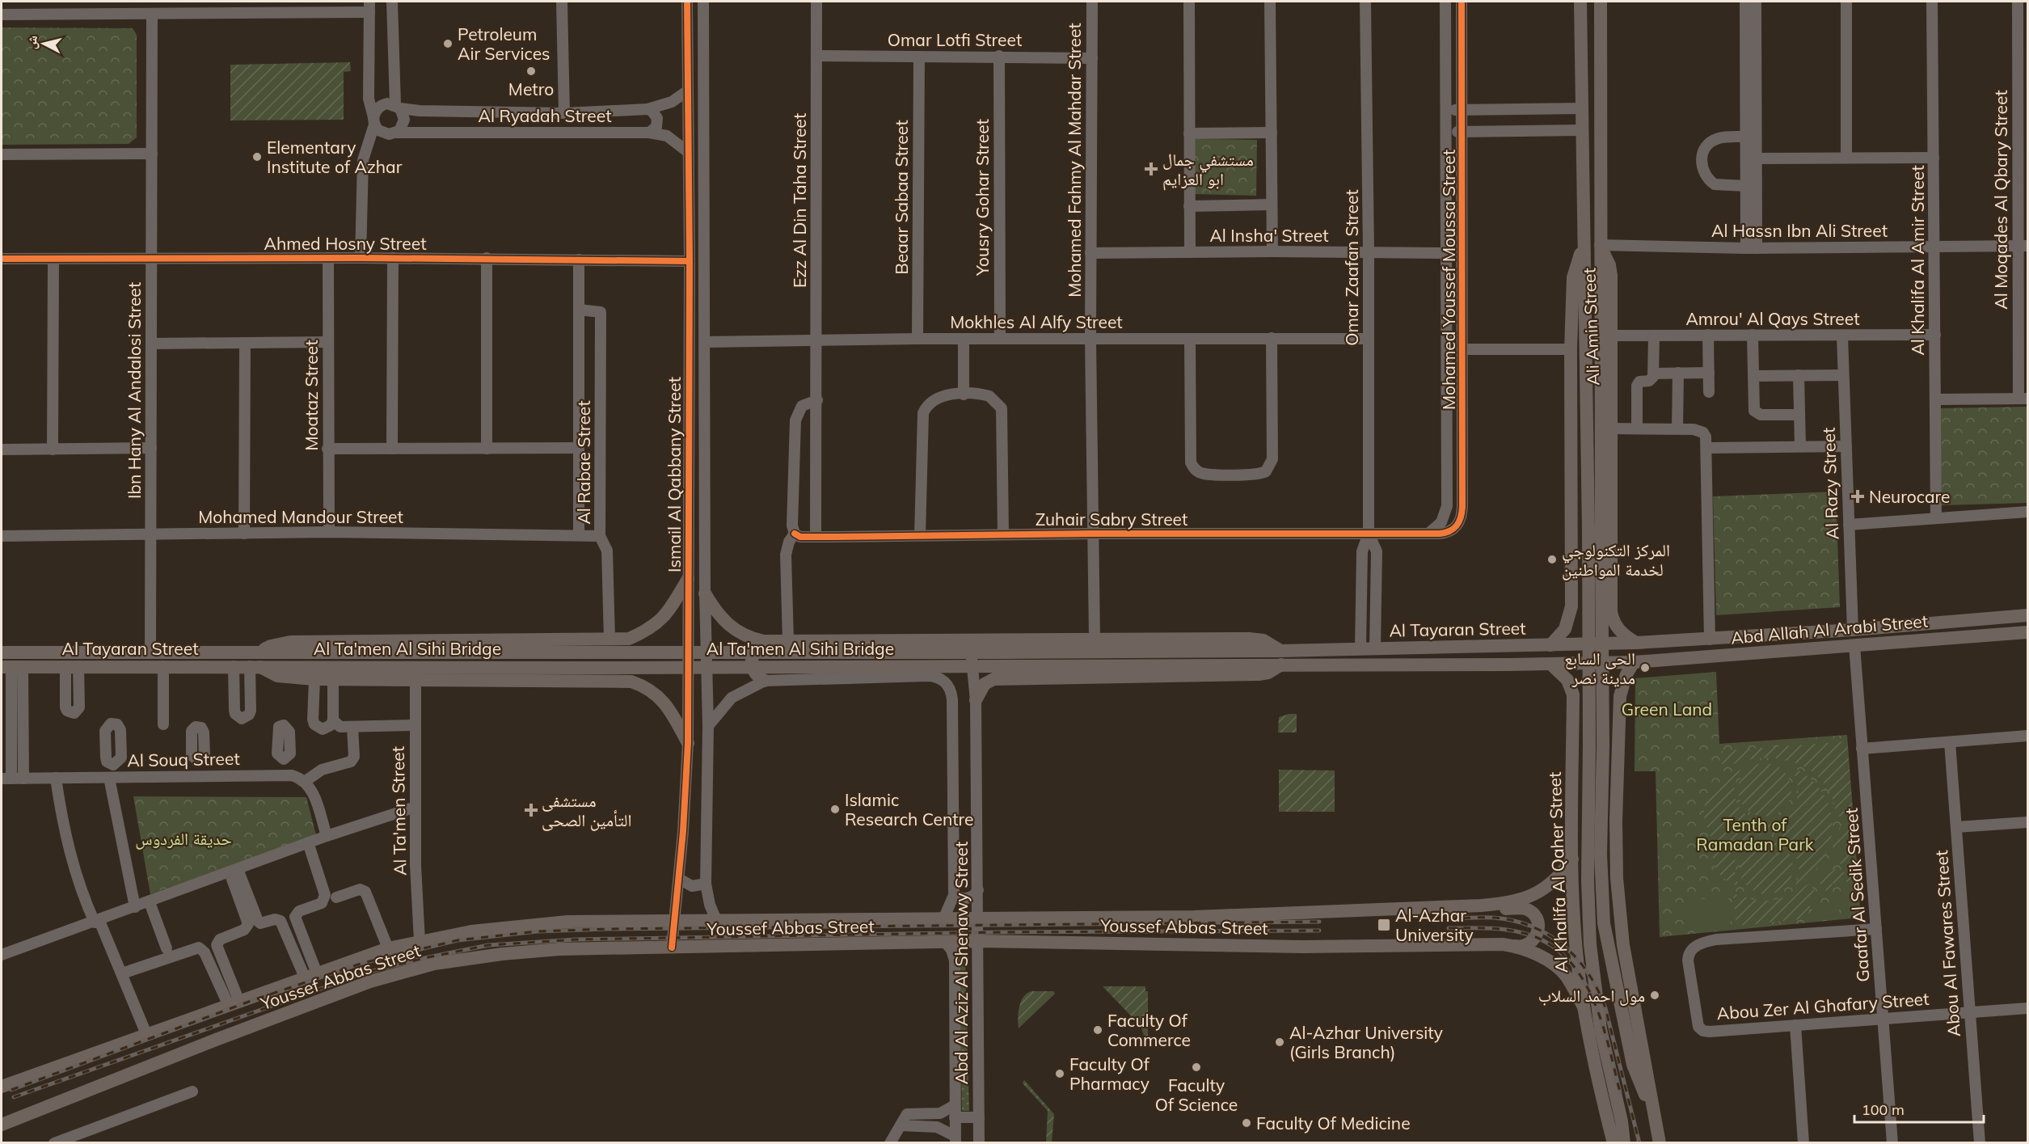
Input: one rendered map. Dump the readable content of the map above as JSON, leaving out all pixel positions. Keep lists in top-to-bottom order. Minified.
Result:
{"streets":{"main road":["Ali Amin Street","Al Tayaran Street","Abd Allah Al Arabi Street","Al Ta'men Al Sihi Bridge","Al Khalifa Al Qaher Street","Youssef Abbas Street"],"street":["Omar Lotfi Street","Al Ryadah Street","Mohamed Fahmy Al Mahdar Street","Beaar Sabaa Street","Yousry Gohar Street","Al Moqades Al Qbary Street","Ezz Al Din Taha Street","Al Hassn Ibn Ali Street","Al Insha' Street","Ahmed Hosny Street","Al Khalifa Al Amir Street","Omar Zaafan Street","Mohamed Youssef Moussa Street","Amrou' Al Qays Street","Mokhles Al Alfy Street","Ibn Hany Al Andalosi Street","Moataz Street","Al Rabae Street","Ismail Al Qabbany Street","Al Razy Street","Mohamed Mandour Street","Zuhair Sabry Street","Al Souq Street","Al Ta'men Street","Gaafar Al Sedik Street","Abou Al Fawares Street","Abd Al Aziz Al Shenawy Street","Abou Zer Al Ghafary Street"]},"crossings":[["Omar Lotfi Street","Mohamed Fahmy Al Mahdar Street"],["Omar Lotfi Street","Beaar Sabaa Street"],["Omar Lotfi Street","Yousry Gohar Street"],["Omar Lotfi Street","Ezz Al Din Taha Street"],["Al Ryadah Street","Ismail Al Qabbany Street"],["Mohamed Fahmy Al Mahdar Street","Al Insha' Street"],["Mohamed Fahmy Al Mahdar Street","Mokhles Al Alfy Street"],["Mohamed Fahmy Al Mahdar Street","Zuhair Sabry Street"],["Beaar Sabaa Street","Mokhles Al Alfy Street"],["Yousry Gohar Street","Mokhles Al Alfy Street"],["Al Moqades Al Qbary Street","Al Hassn Ibn Ali Street"],["Ezz Al Din Taha Street","Mokhles Al Alfy Street"],["Ezz Al Din Taha Street","Zuhair Sabry Street"],["Al Hassn Ibn Ali Street","Al Khalifa Al Amir Street"],["Al Hassn Ibn Ali Street","Ali Amin Street"],["Al Insha' Street","Omar Zaafan Street"],["Al Insha' Street","Mohamed Youssef Moussa Street"],["Ahmed Hosny Street","Ibn Hany Al Andalosi Street"],["Ahmed Hosny Street","Moataz Street"],["Ahmed Hosny Street","Al Rabae Street"],["Ahmed Hosny Street","Ismail Al Qabbany Street"],["Al Khalifa Al Amir Street","Amrou' Al Qays Street"],["Omar Zaafan Street","Mokhles Al Alfy Street"],["Omar Zaafan Street","Zuhair Sabry Street"],["Omar Zaafan Street","Al Tayaran Street"],["Mohamed Youssef Moussa Street","Zuhair Sabry Street"],["Amrou' Al Qays Street","Ali Amin Street"],["Amrou' Al Qays Street","Al Razy Street"],["Mokhles Al Alfy Street","Ismail Al Qabbany Street"],["Ali Amin Street","Al Tayaran Street"],["Ali Amin Street","Abd Allah Al Arabi Street"],["Ibn Hany Al Andalosi Street","Mohamed Mandour Street"],["Ibn Hany Al Andalosi Street","Al Tayaran Street"],["Moataz Street","Mohamed Mandour Street"],["Al Rabae Street","Mohamed Mandour Street"],["Ismail Al Qabbany Street","Youssef Abbas Street"],["Al Razy Street","Abd Allah Al Arabi Street"],["Al Tayaran Street","Abd Allah Al Arabi Street"],["Al Tayaran Street","Al Ta'men Al Sihi Bridge"],["Al Tayaran Street","Al Khalifa Al Qaher Street"],["Abd Allah Al Arabi Street","Gaafar Al Sedik Street"],["Al Ta'men Street","Youssef Abbas Street"],["Al Khalifa Al Qaher Street","Youssef Abbas Street"],["Gaafar Al Sedik Street","Abou Zer Al Ghafary Street"],["Youssef Abbas Street","Abd Al Aziz Al Shenawy Street"],["Abou Al Fawares Street","Abou Zer Al Ghafary Street"]],"parks":["Green Land","Tenth of Ramadan Park","حديقة الفردوس"],"places":{"other":["Petroleum Air Services","Metro","Elementary Institute of Azhar","المركز التكنولوجي لخدمة المواطنين","الحى السابع مدينة نصر","Islamic Research Centre","مول احمد السلاب","Faculty Of Commerce","Al-Azhar University (Girls Branch)","Faculty Of Science","Faculty Of Pharmacy","Faculty Of Medicine"],"health":["مستشفي جمال ابو العزايم","Neurocare","مستشفى التأمين الصحى"],"transit":["Al-Azhar University"]},"scale_bar":"100 m","north":"left"}
